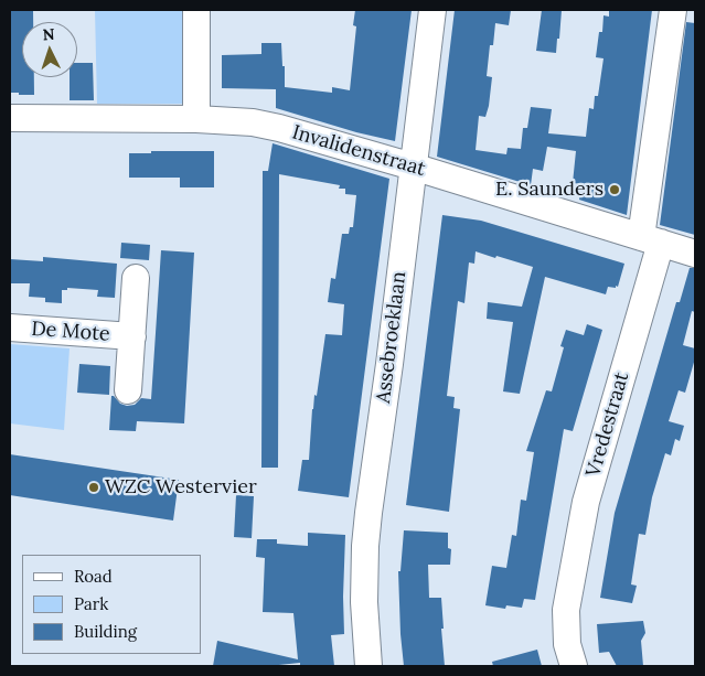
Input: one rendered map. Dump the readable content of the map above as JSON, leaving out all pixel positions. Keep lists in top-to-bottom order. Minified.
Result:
{"streets":{"street":["Invalidenstraat","De Mote","Assebroeklaan","Vredestraat"]},"crossings":[["Invalidenstraat","Assebroeklaan"],["Invalidenstraat","Vredestraat"]],"places":["E. Saunders","WZC Westervier"],"legend":["Road","Park","Building"],"north":"top"}
